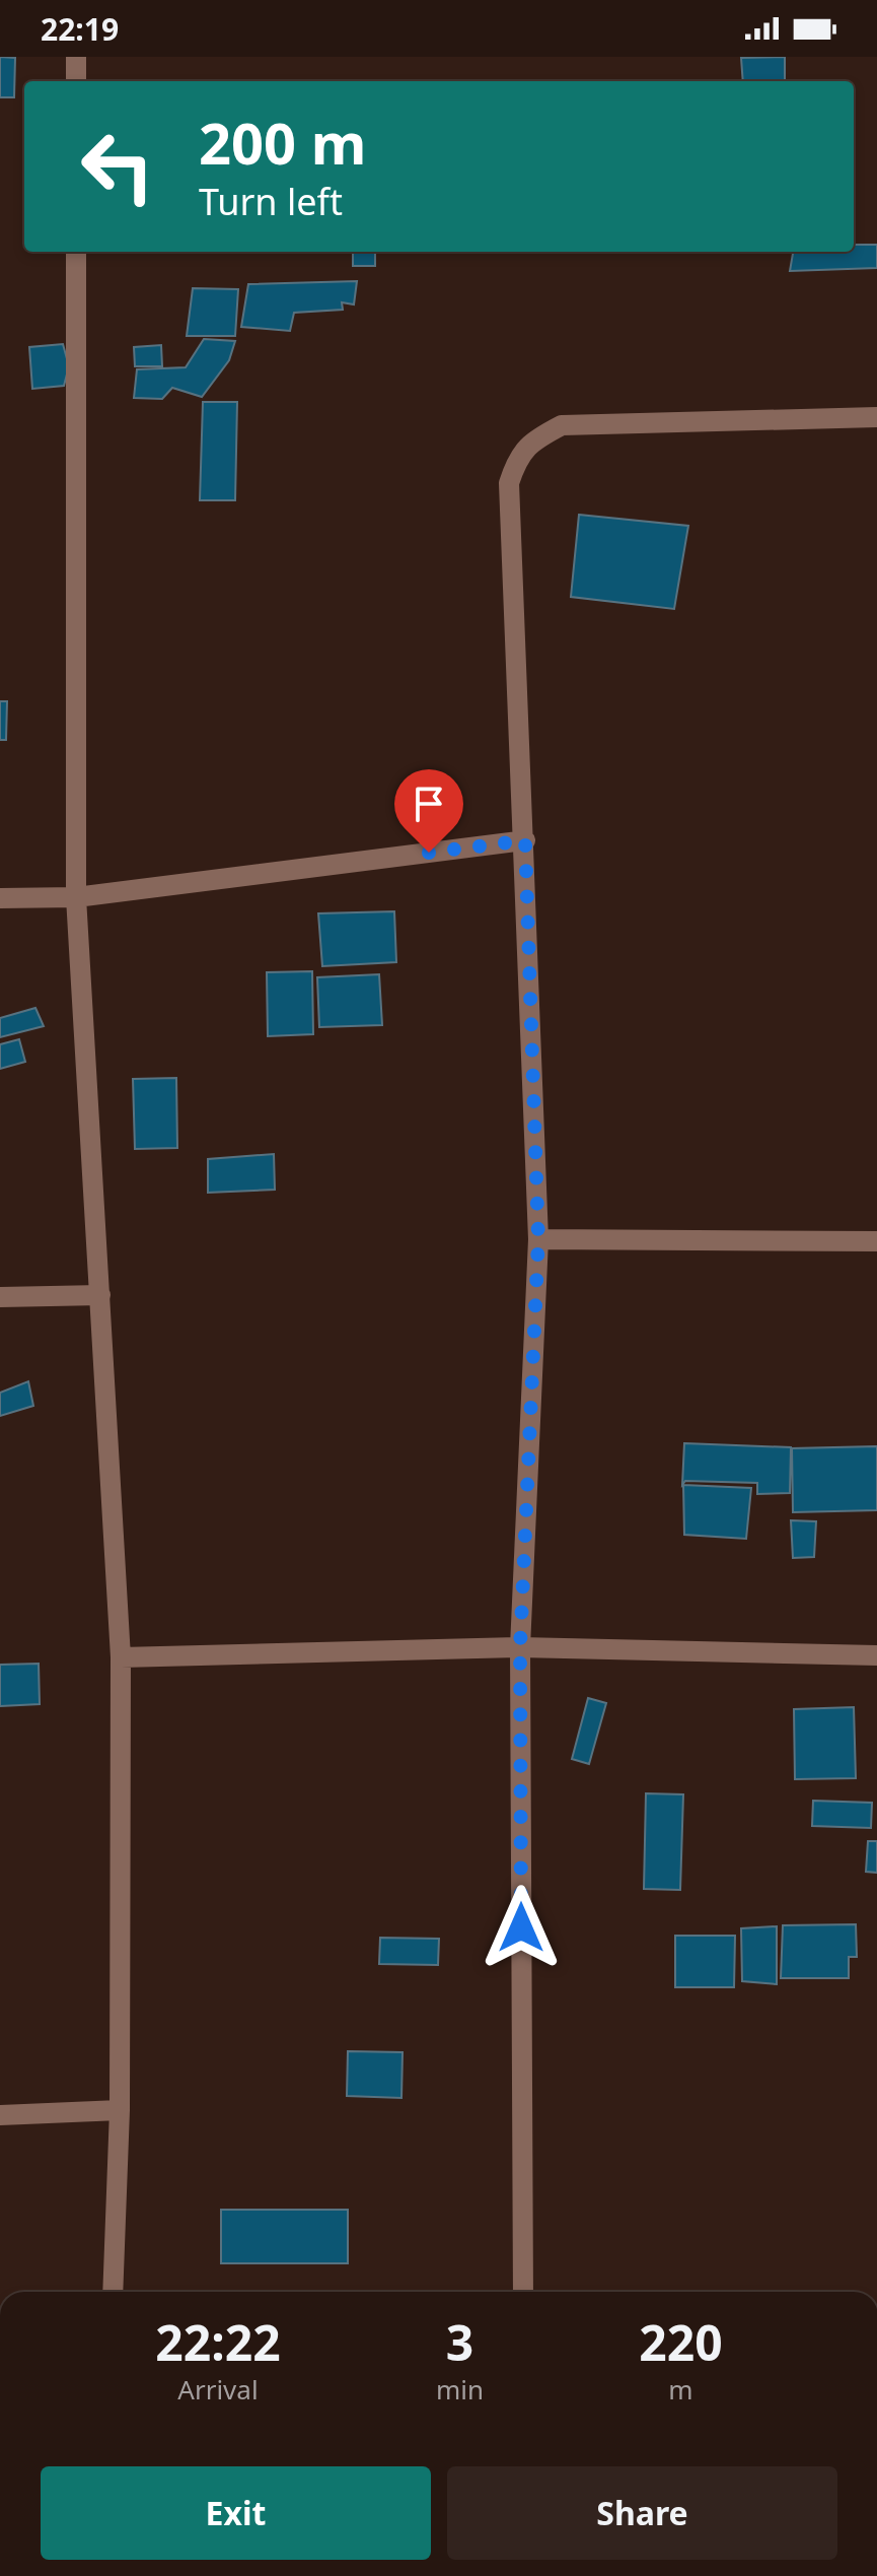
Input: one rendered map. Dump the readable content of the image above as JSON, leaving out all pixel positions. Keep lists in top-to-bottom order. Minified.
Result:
{"page":{"status":"22:19","turn":["200 m","Turn left"],"eta":["22:22","Arrival","3","min","220","m"],"buttons":["Exit","Share"]}}
